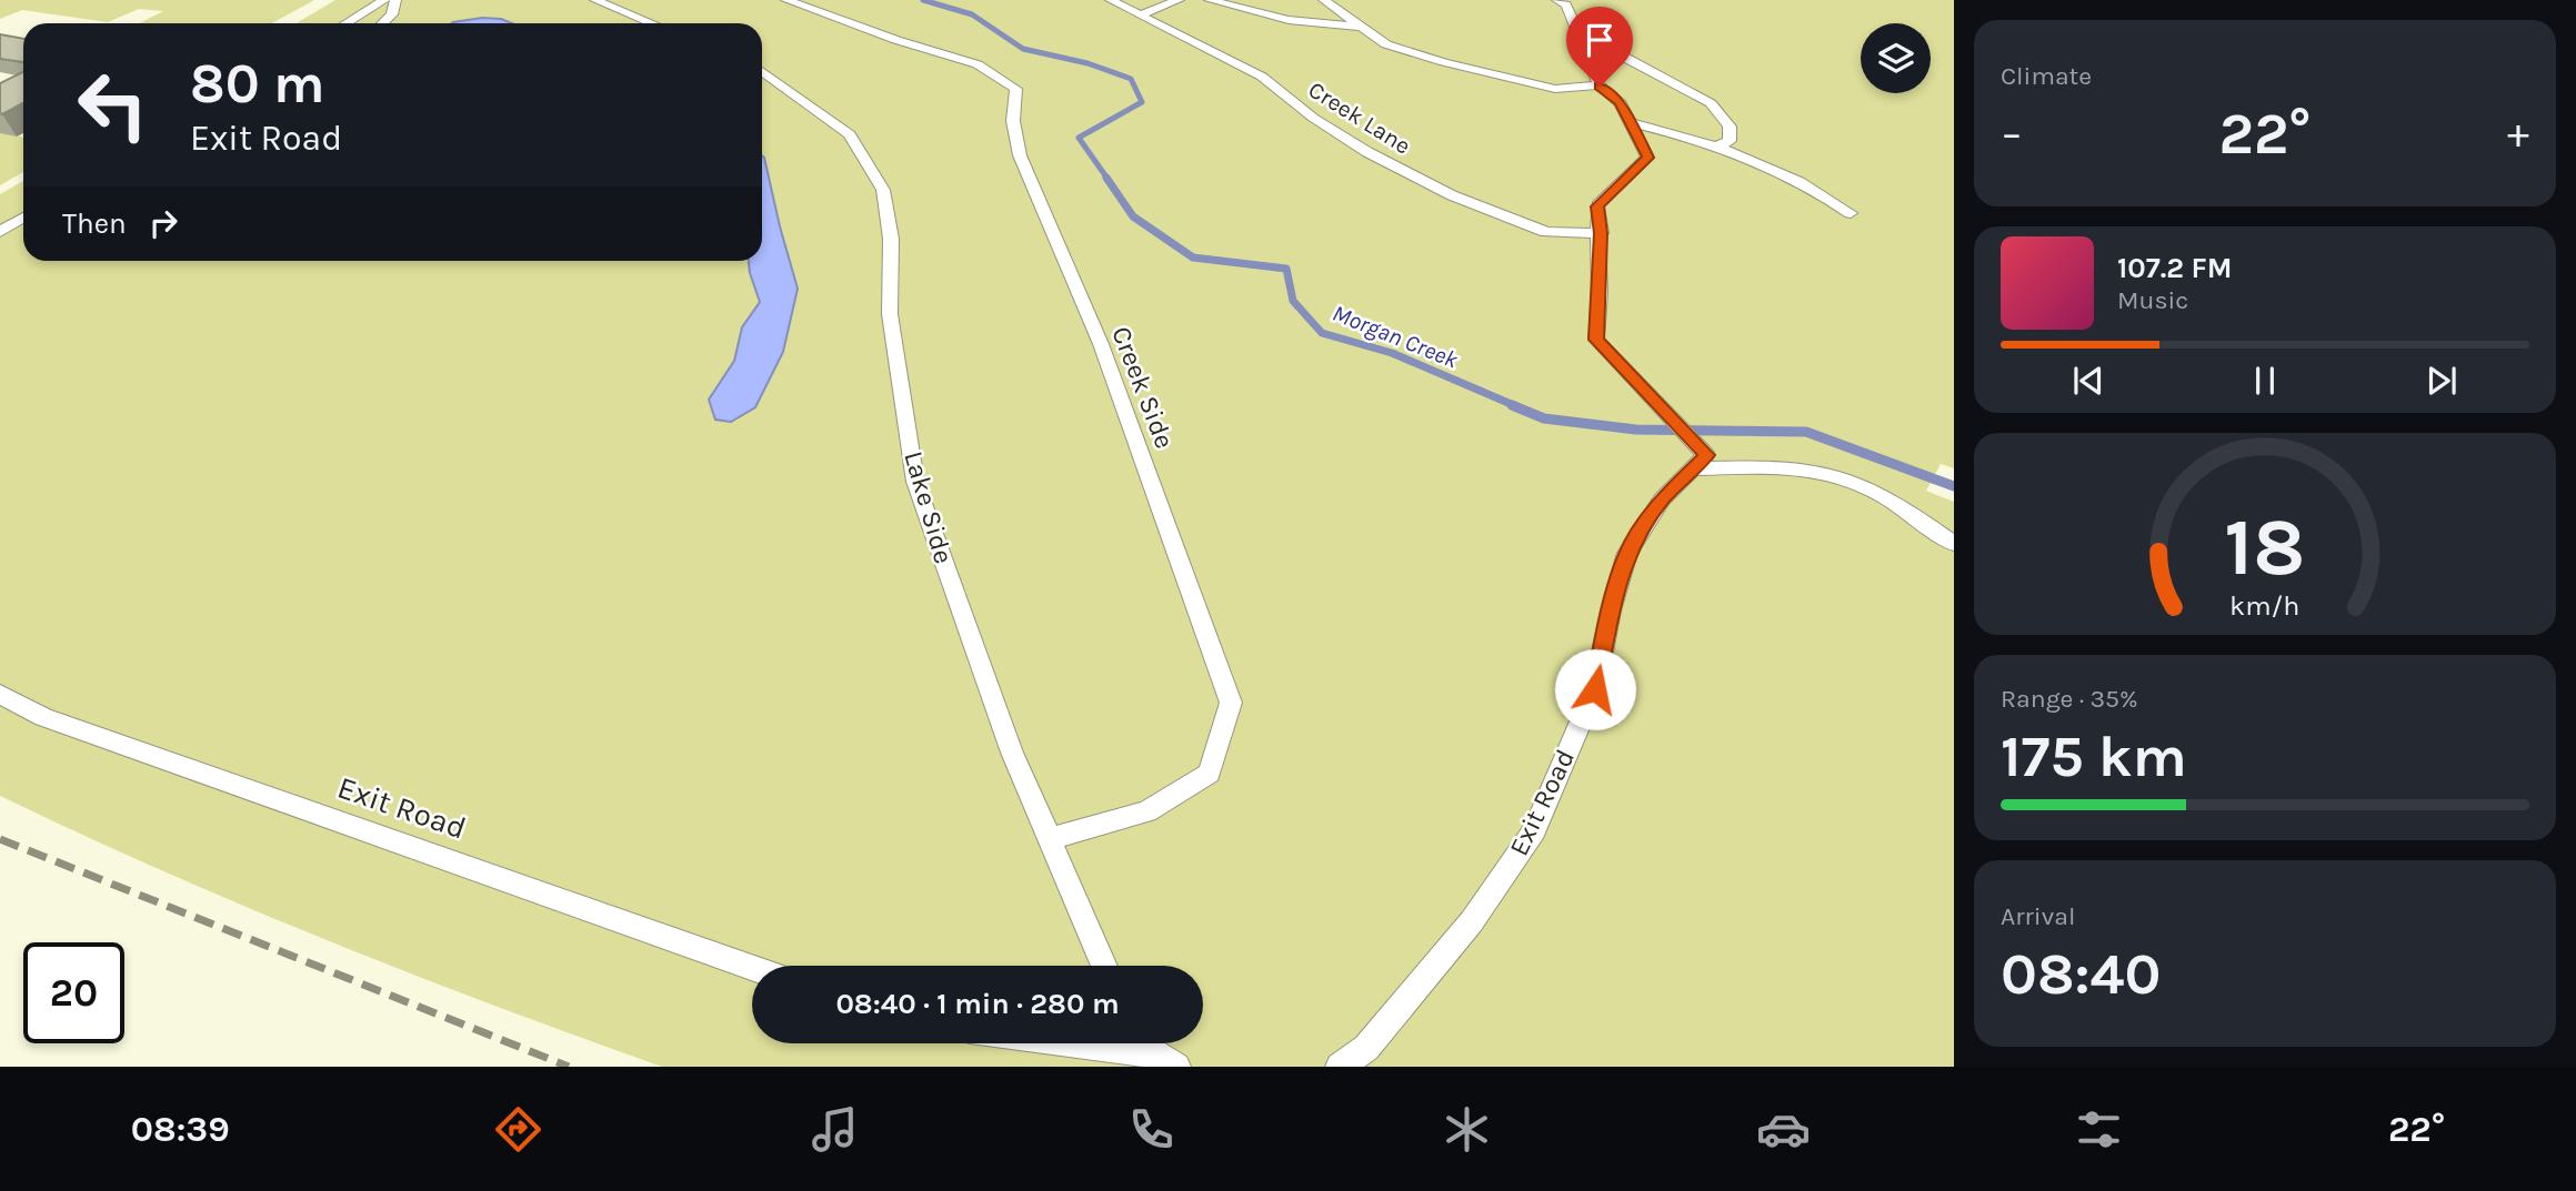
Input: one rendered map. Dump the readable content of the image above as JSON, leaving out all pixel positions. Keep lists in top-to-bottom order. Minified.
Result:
{"streets":{"lane":["Creek Lane","Creek Side","Lake Side","Exit Road"]},"crossings":[["Creek Side","Lake Side"]],"water":["Morgan Creek"],"page":{"tile":["Climate",["Range · 35%","175 km"],["Arrival","08:40"]],"turn":["80 m","Exit Road"],"heat":["−","22°","+"],"then":"Then","song":["107.2 FM","Music"],"limit":"20","trip":"08:40 · 1 min · 280 m","tabs":["08:39","22°"],"gauge":["18","km/h"]}}
